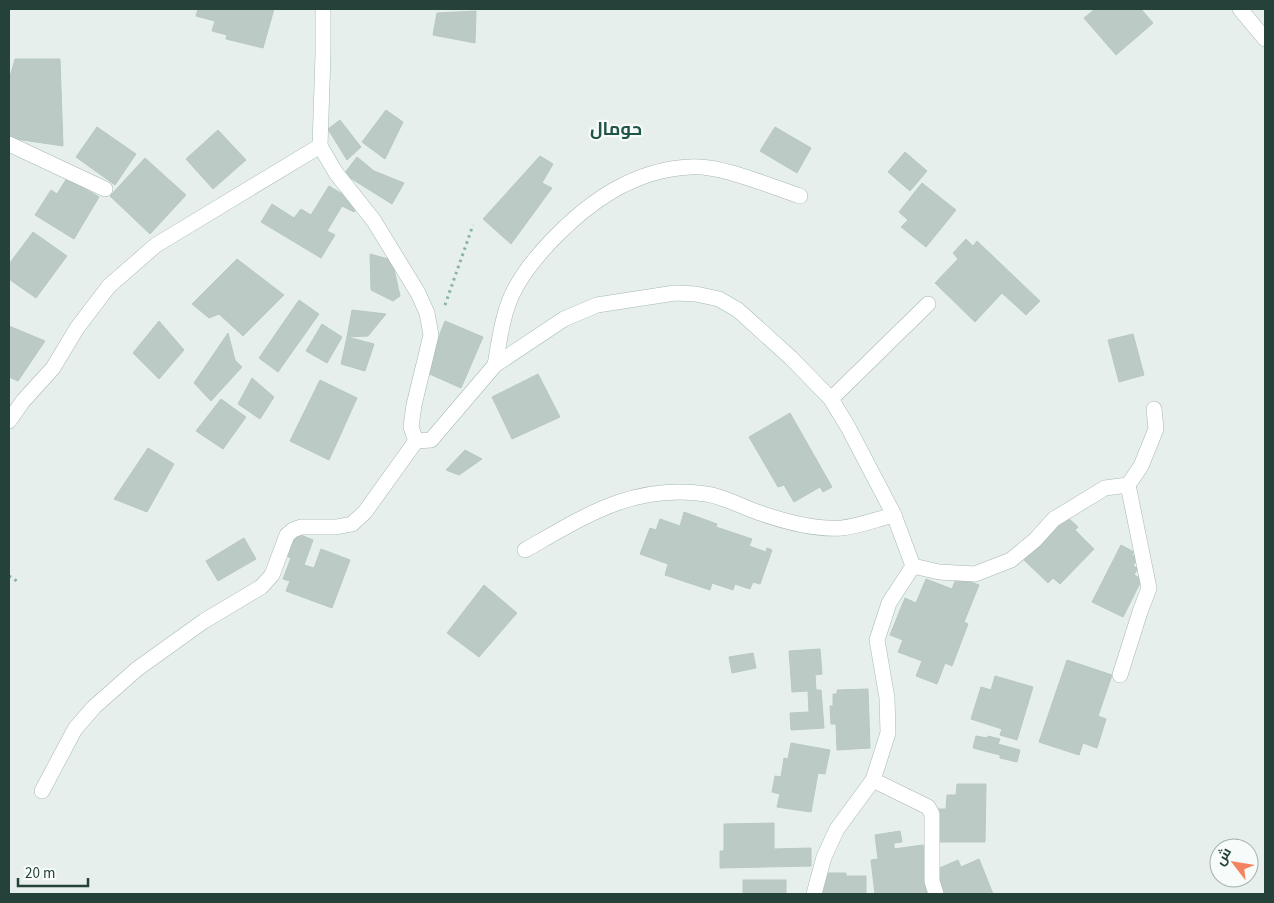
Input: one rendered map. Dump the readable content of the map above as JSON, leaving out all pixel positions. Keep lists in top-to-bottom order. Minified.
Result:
{"districts":["حومال"],"scale_bar":"20 m","north":"top left"}
